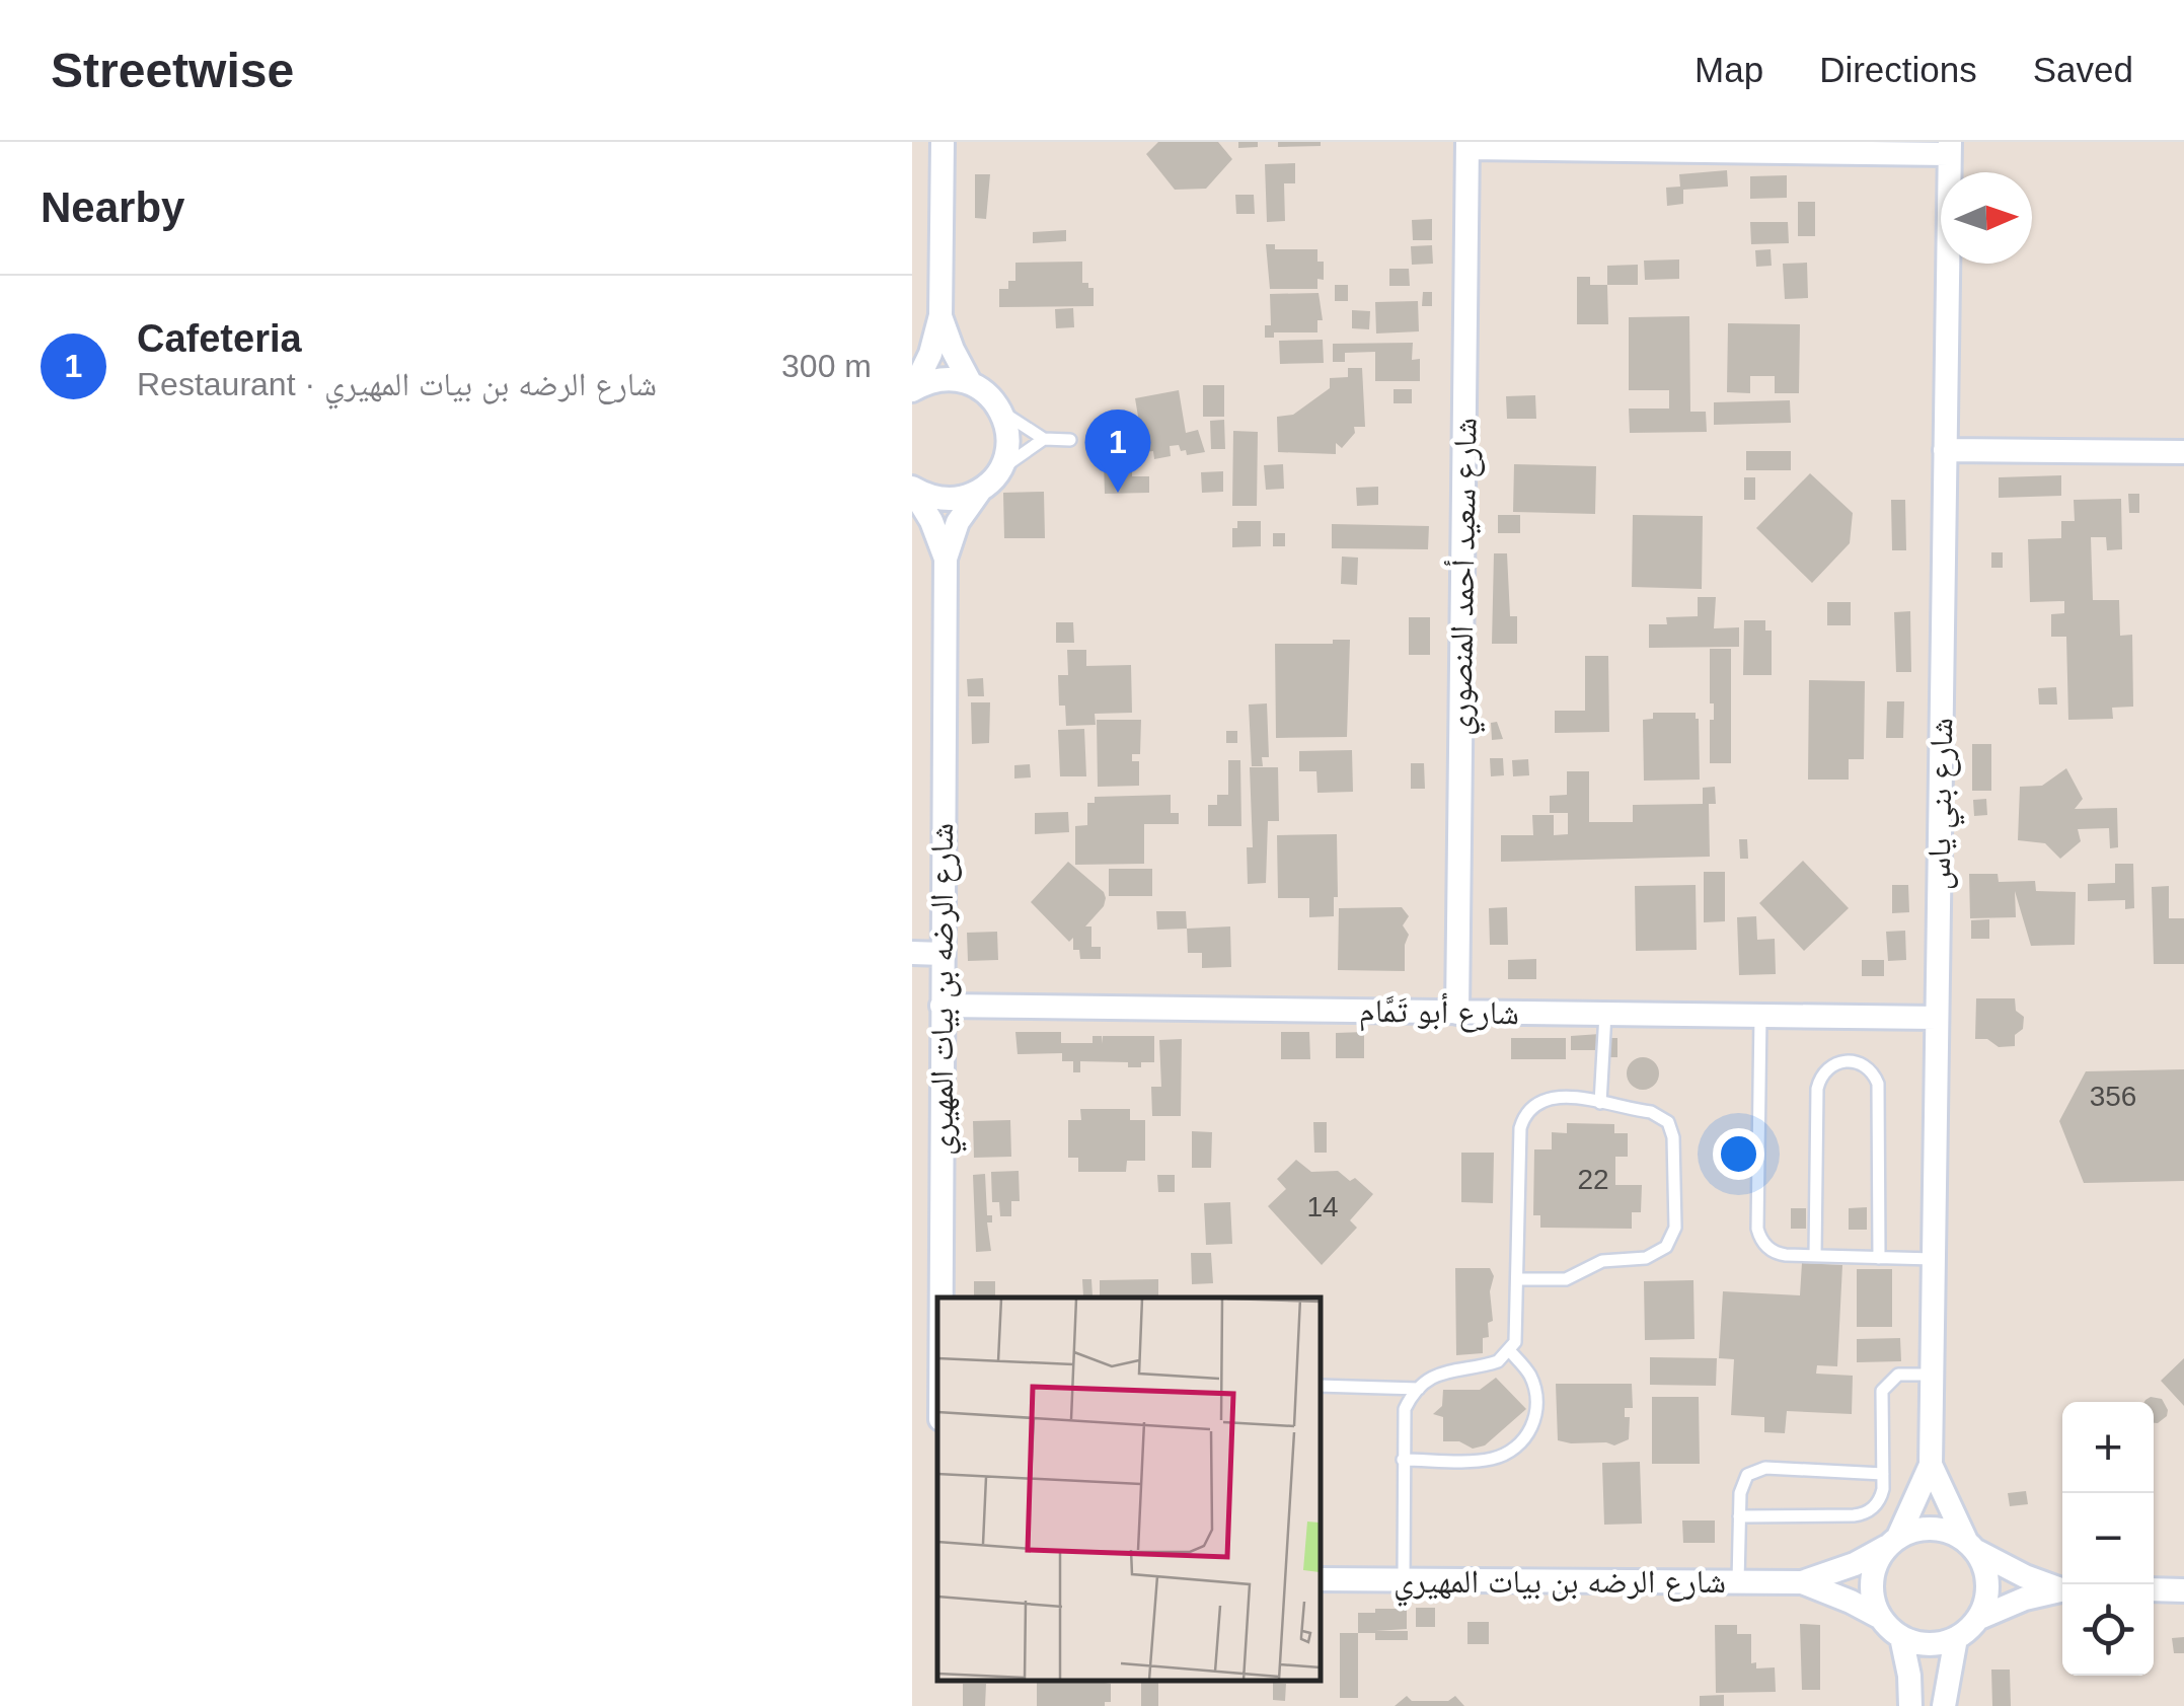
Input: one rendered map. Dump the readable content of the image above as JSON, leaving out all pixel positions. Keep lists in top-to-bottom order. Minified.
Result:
{"streets":{"street":["شارع سعيد أحمد المنصوري","شارع بني ياس","شارع الرضه بن بيات المهيري","شارع أبو تَمَّام"]},"crossings":[["شارع سعيد أحمد المنصوري","شارع أبو تَمَّام"],["شارع بني ياس","شارع الرضه بن بيات المهيري"],["شارع بني ياس","شارع أبو تَمَّام"],["شارع الرضه بن بيات المهيري","شارع أبو تَمَّام"]],"house_numbers":["356","22","14"],"north":"right","page":{"header":"Streetwise","nav":["Map","Directions","Saved"],"heading":"Nearby","list":[{"mark":"1","name":"Cafeteria","note":"Restaurant · شارع الرضه بن بيات المهيري","value":"300 m"}],"pins":"1","map_buttons":["+","−"]}}
